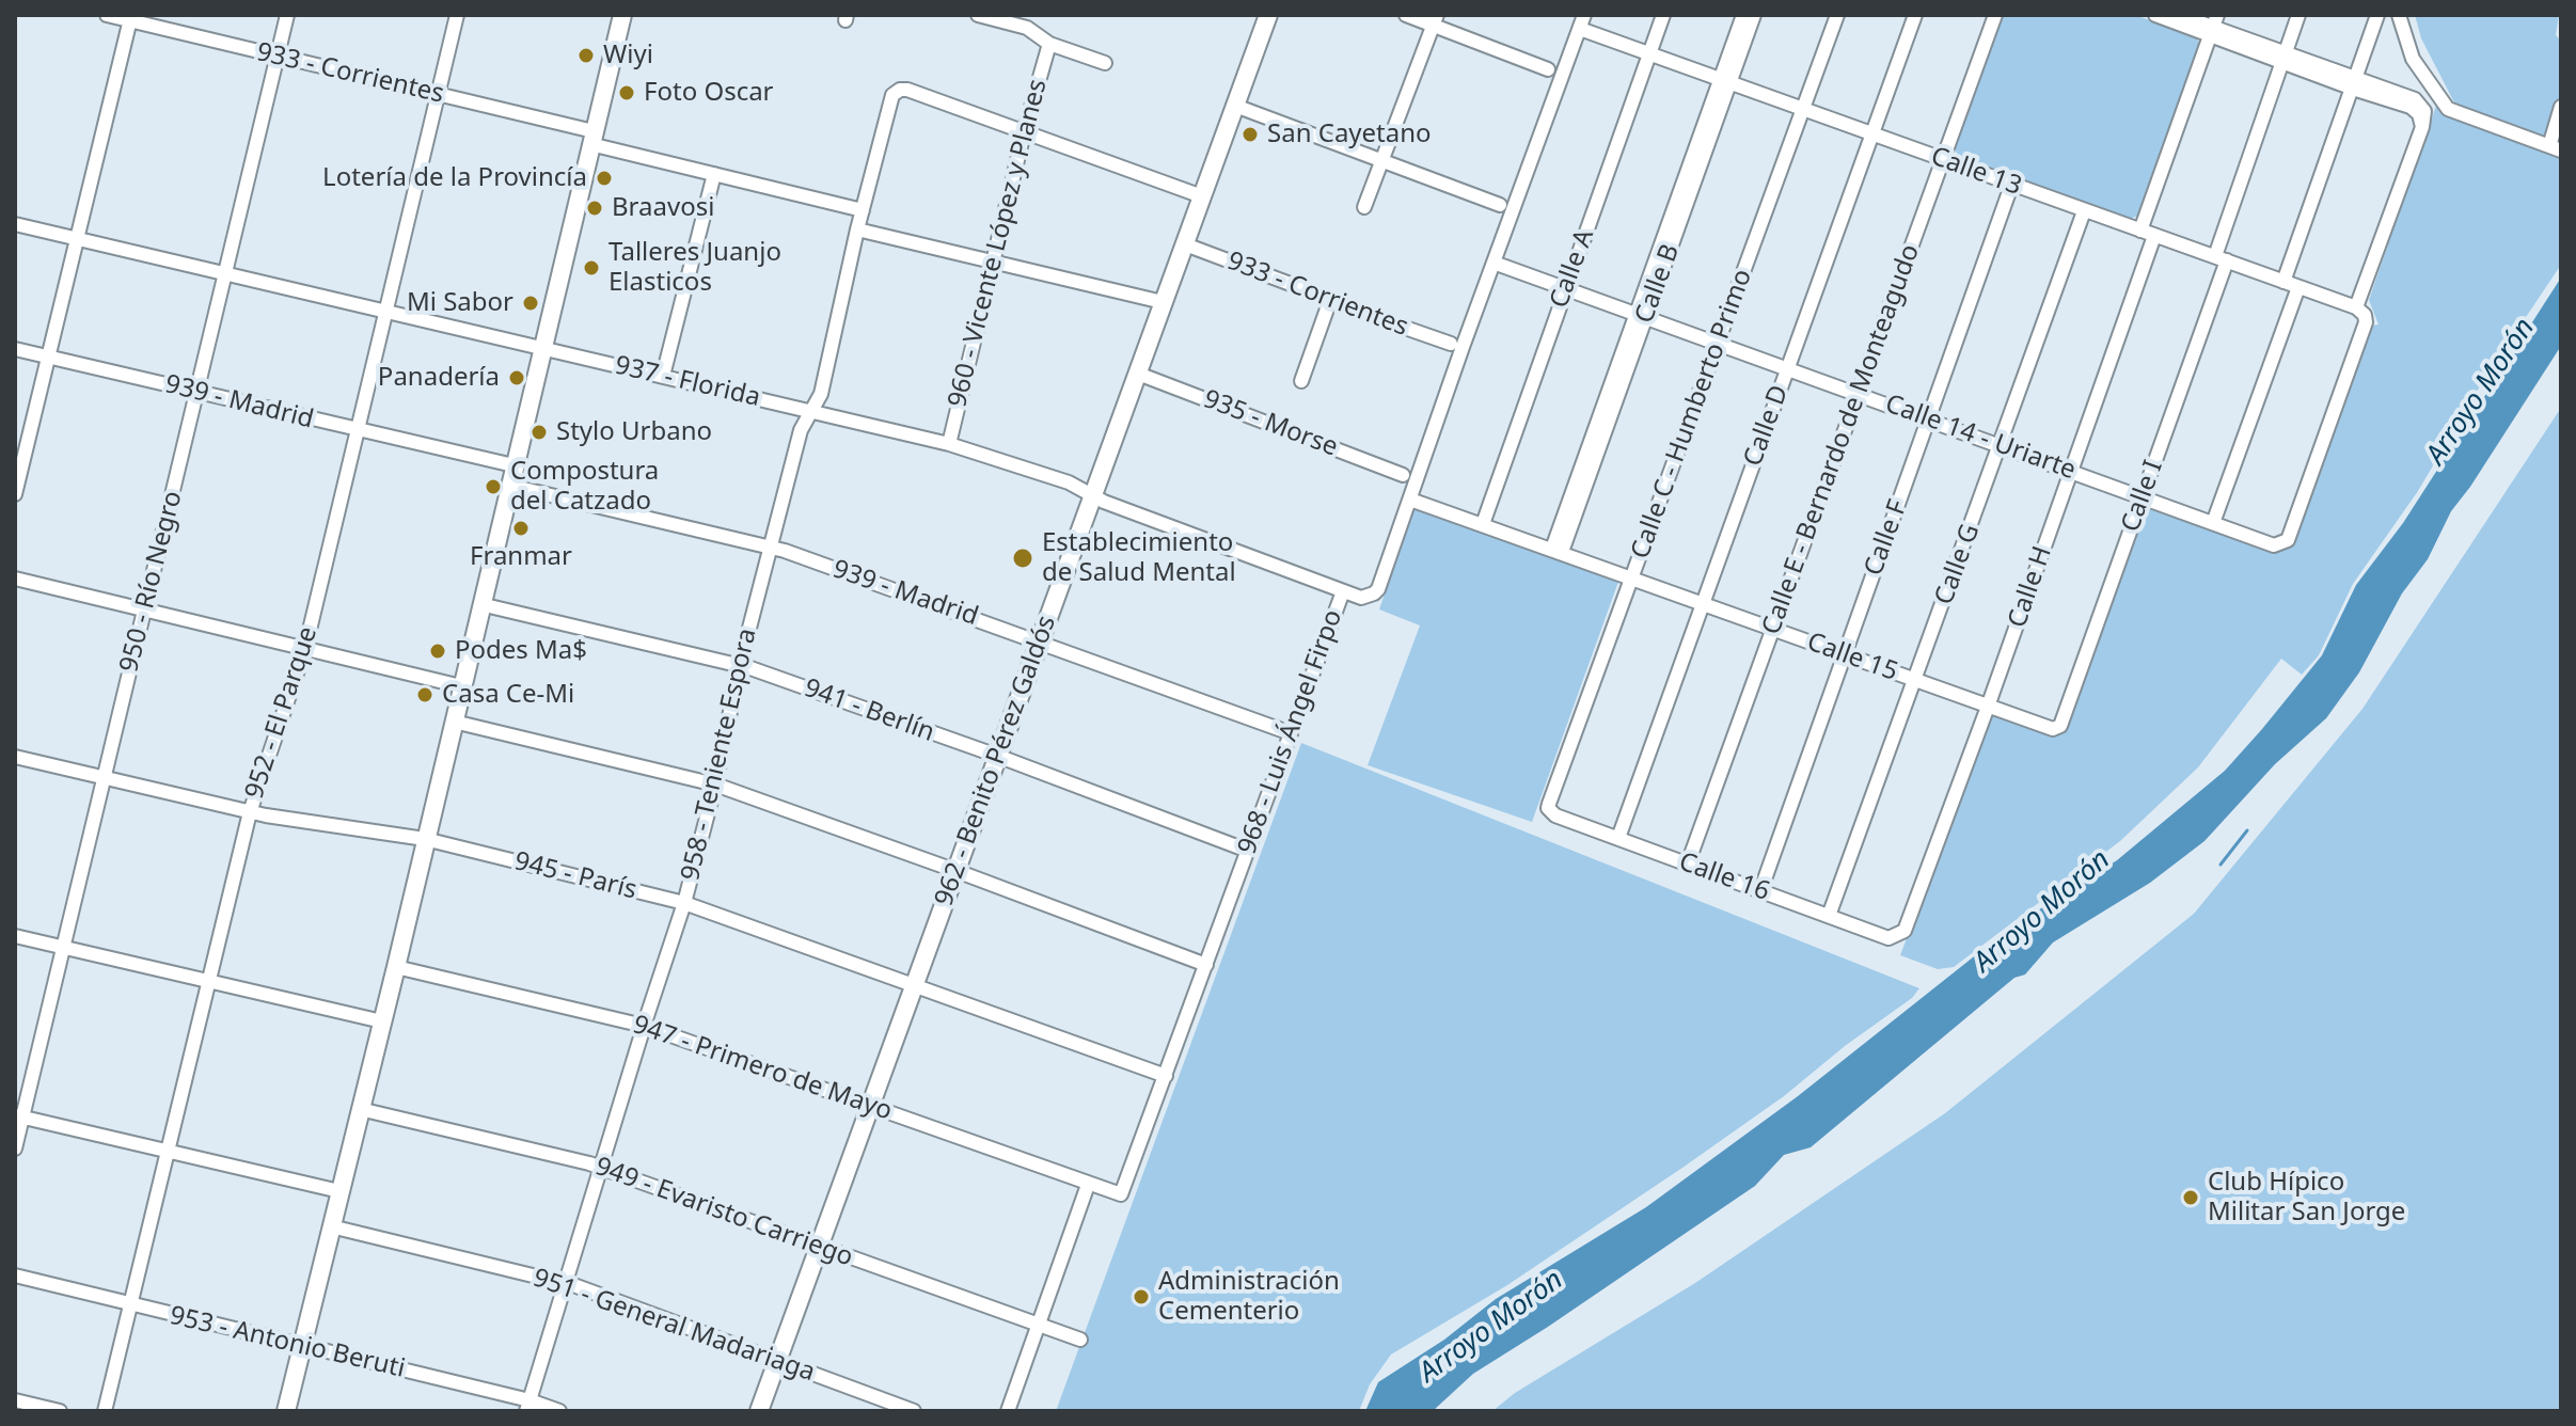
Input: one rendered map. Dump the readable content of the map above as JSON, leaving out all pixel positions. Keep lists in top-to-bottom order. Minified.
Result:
{"streets":{"main road":["962 - Benito Pérez Galdós"],"street":["933 - Corrientes","Calle 13","960 - Vicente López y Planes","Calle A","Calle B","937 - Florida","939 - Madrid","Calle C - Humberto Primo","935 - Morse","Calle D","Calle 14 - Uriarte","Calle E - Bernardo de Monteagudo","Calle I","Calle F","Calle G","950 - Río Negro","Calle H","Calle 15","941 - Berlín","952 - El Parque","968 - Luis Ángel Firpo","958 - Teniente Espora","945 - París","Calle 16","947 - Primero de Mayo","949 - Evaristo Carriego","951 - General Madariaga","953 - Antonio Beruti"]},"crossings":[["933 - Corrientes","950 - Río Negro"],["933 - Corrientes","952 - El Parque"],["933 - Corrientes","958 - Teniente Espora"],["933 - Corrientes","962 - Benito Pérez Galdós"],["Calle 13","Calle A"],["Calle 13","Calle B"],["Calle 13","Calle C - Humberto Primo"],["Calle 13","Calle D"],["Calle 13","Calle 14 - Uriarte"],["Calle 13","Calle E - Bernardo de Monteagudo"],["Calle 13","Calle I"],["Calle 13","Calle F"],["Calle 13","Calle G"],["Calle 13","Calle H"],["Calle 13","968 - Luis Ángel Firpo"],["960 - Vicente López y Planes","937 - Florida"],["960 - Vicente López y Planes","958 - Teniente Espora"],["Calle A","Calle 14 - Uriarte"],["Calle A","Calle 15"],["Calle B","Calle 14 - Uriarte"],["Calle B","Calle 15"],["937 - Florida","950 - Río Negro"],["937 - Florida","952 - El Parque"],["937 - Florida","968 - Luis Ángel Firpo"],["937 - Florida","958 - Teniente Espora"],["937 - Florida","962 - Benito Pérez Galdós"],["939 - Madrid","950 - Río Negro"],["939 - Madrid","952 - El Parque"],["939 - Madrid","968 - Luis Ángel Firpo"],["939 - Madrid","958 - Teniente Espora"],["939 - Madrid","962 - Benito Pérez Galdós"],["Calle C - Humberto Primo","Calle 14 - Uriarte"],["Calle C - Humberto Primo","Calle 15"],["Calle C - Humberto Primo","Calle 16"],["935 - Morse","962 - Benito Pérez Galdós"],["Calle D","Calle 14 - Uriarte"],["Calle D","Calle 15"],["Calle D","Calle 16"],["Calle 14 - Uriarte","Calle E - Bernardo de Monteagudo"],["Calle 14 - Uriarte","Calle I"],["Calle 14 - Uriarte","Calle F"],["Calle 14 - Uriarte","Calle G"],["Calle 14 - Uriarte","Calle H"],["Calle 14 - Uriarte","968 - Luis Ángel Firpo"],["Calle E - Bernardo de Monteagudo","Calle 15"],["Calle E - Bernardo de Monteagudo","Calle 16"],["Calle I","Calle 15"],["Calle F","Calle 15"],["Calle F","Calle 16"],["Calle G","Calle 15"],["Calle G","Calle 16"],["950 - Río Negro","945 - París"],["Calle H","Calle 15"],["Calle H","Calle 16"],["Calle 15","968 - Luis Ángel Firpo"],["941 - Berlín","968 - Luis Ángel Firpo"],["941 - Berlín","958 - Teniente Espora"],["941 - Berlín","962 - Benito Pérez Galdós"],["952 - El Parque","945 - París"],["952 - El Parque","953 - Antonio Beruti"],["968 - Luis Ángel Firpo","945 - París"],["968 - Luis Ángel Firpo","947 - Primero de Mayo"],["958 - Teniente Espora","945 - París"],["958 - Teniente Espora","947 - Primero de Mayo"],["958 - Teniente Espora","949 - Evaristo Carriego"],["958 - Teniente Espora","951 - General Madariaga"],["958 - Teniente Espora","953 - Antonio Beruti"],["962 - Benito Pérez Galdós","945 - París"],["962 - Benito Pérez Galdós","947 - Primero de Mayo"],["962 - Benito Pérez Galdós","949 - Evaristo Carriego"],["962 - Benito Pérez Galdós","951 - General Madariaga"]],"water":["Arroyo Morón"],"places":["Wiyi","Foto Oscar","San Cayetano","Lotería de la Provincía","Braavosi","Talleres Juanjo Elasticos","Mi Sabor","Panadería","Stylo Urbano","Compostura del Catzado","Franmar","Establecimiento de Salud Mental","Podes Ma$","Casa Ce-Mi","Club Hípico Militar San Jorge","Administración Cementerio"]}
